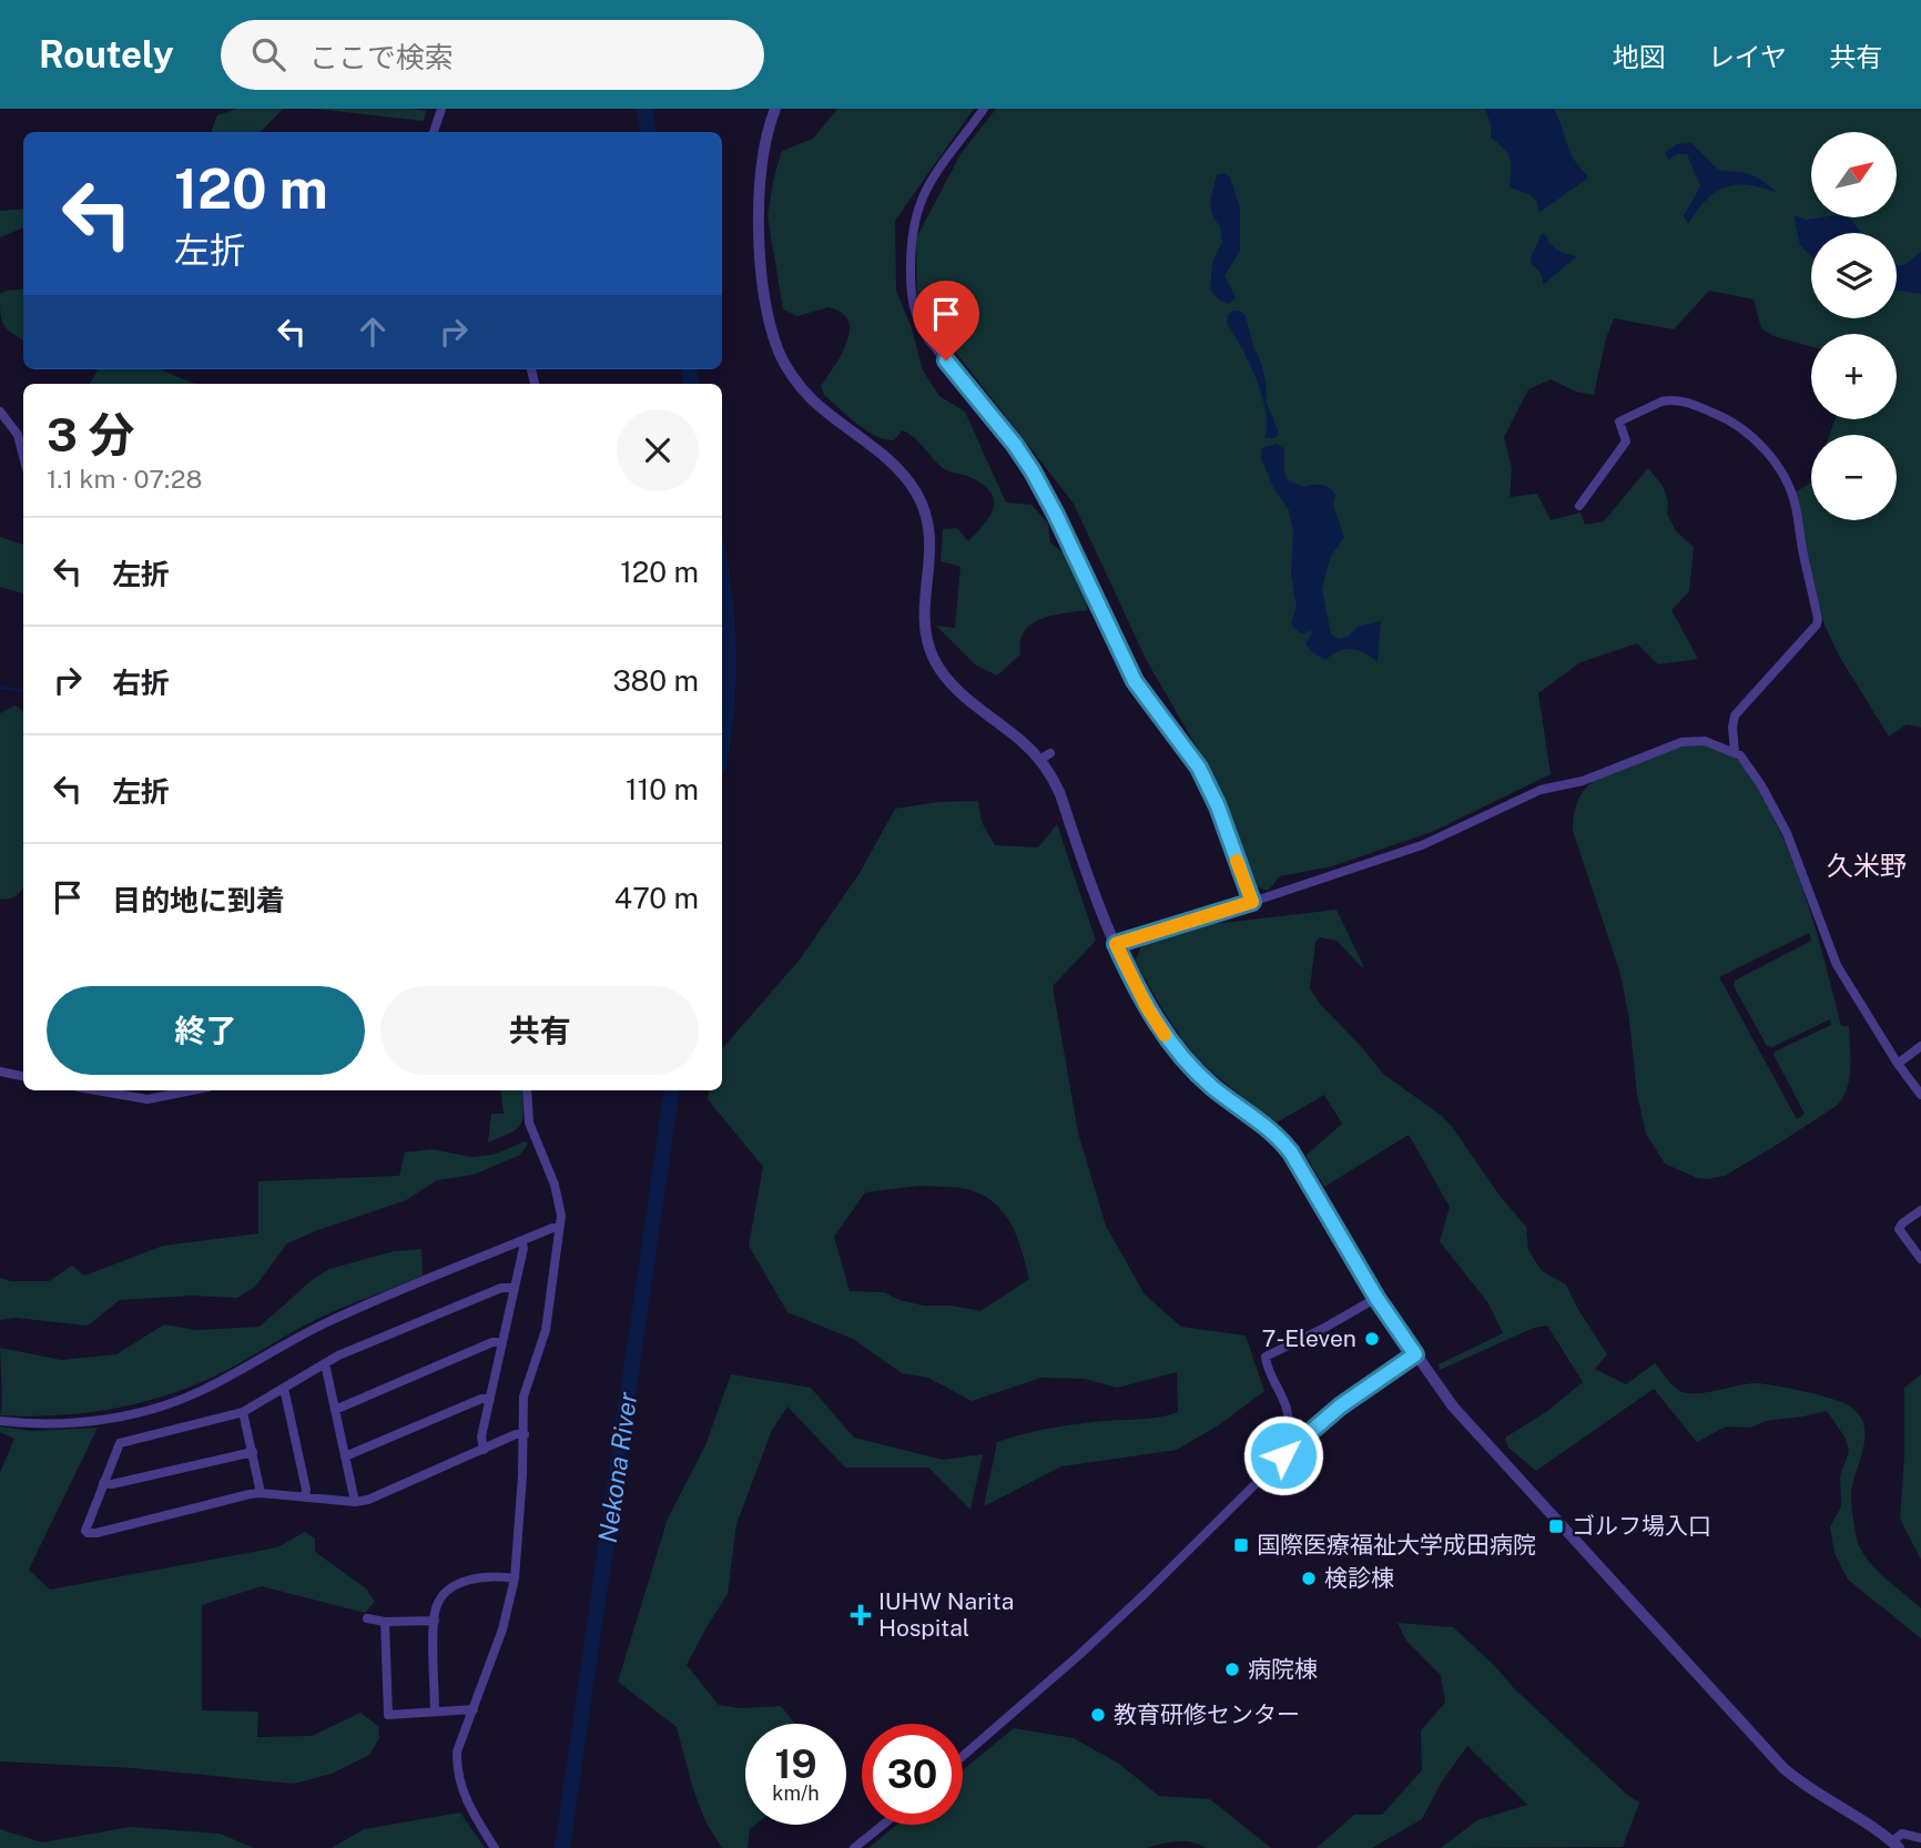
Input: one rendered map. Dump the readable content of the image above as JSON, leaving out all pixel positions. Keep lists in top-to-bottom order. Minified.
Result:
{"districts":["久米野"],"water":["Nekona River"],"places":{"other":["7-Eleven","検診棟","病院棟","教育研修センター"],"transit":["ゴルフ場入口","国際医療福祉大学成田病院"],"health":["IUHW Narita Hospital"]},"north":"top right","page":{"header":"Routely","search":"ここで検索","nav":["地図","レイヤ","共有"],"map_buttons":["+","−"],"turn":["120 m","左折"],"heading":["3 分","1.1 km · 07:28"],"list":[{"name":"左折","value":"120 m"},{"name":"右折","value":"380 m"},{"name":"左折","value":"110 m"},{"name":"目的地に到着","value":"470 m"}],"buttons":["終了","共有"],"speed":"19 km/h","limit":"30"}}
